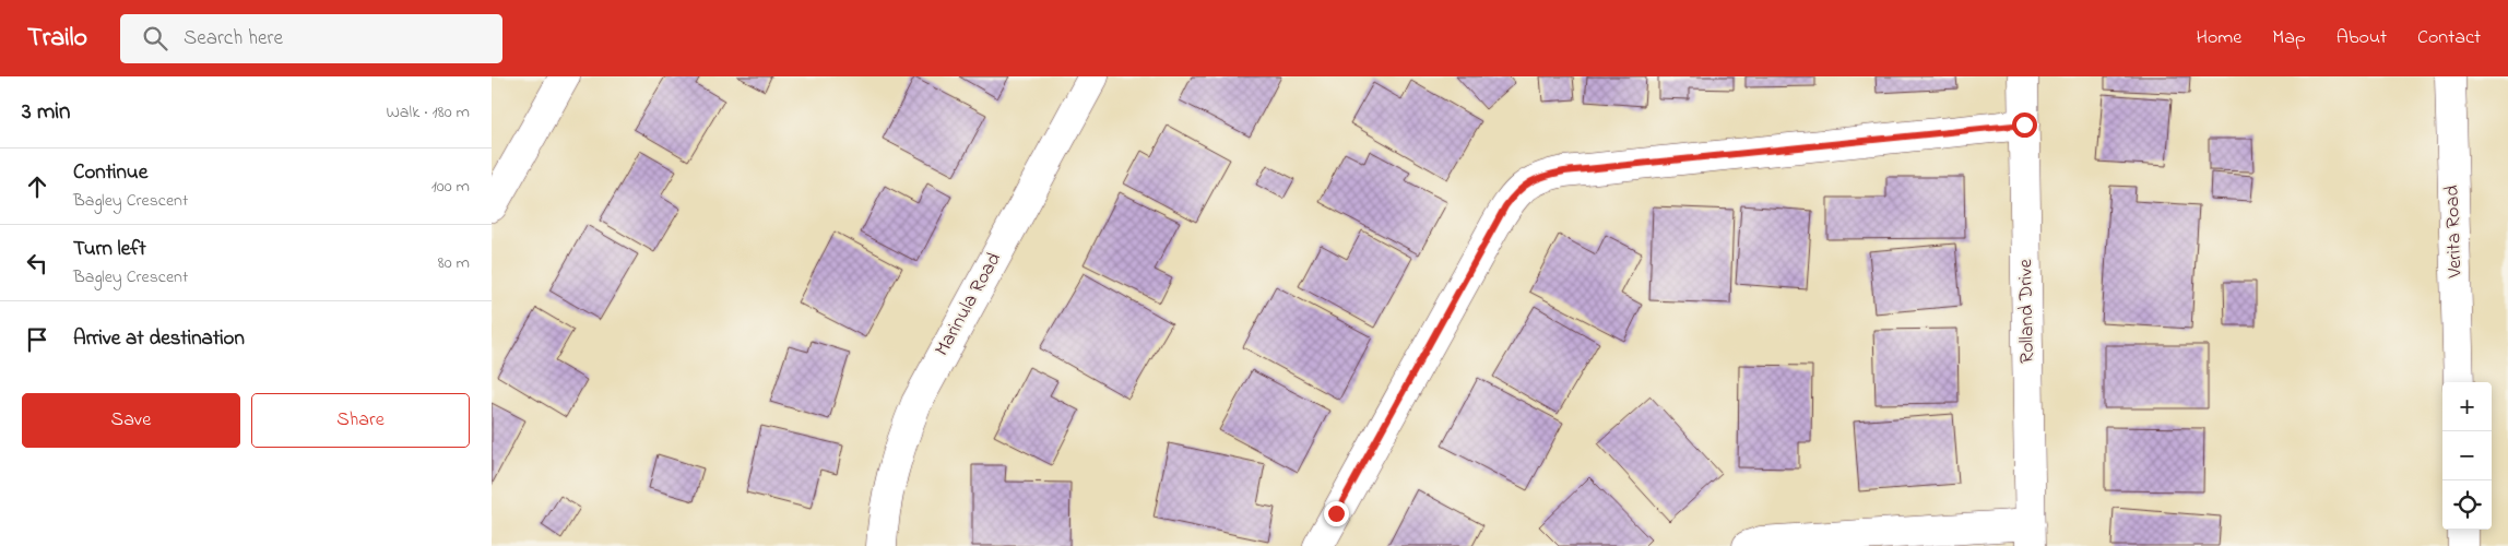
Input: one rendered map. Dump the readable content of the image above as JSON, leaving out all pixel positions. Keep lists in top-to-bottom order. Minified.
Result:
{"streets":{"street":["Verita Road","Marinula Road","Rolland Drive"]},"page":{"header":"Trailo","search":"Search here","nav":["Home","Map","About","Contact"],"heading":["3 min","Walk · 180 m"],"list":[["Continue","Bagley Crescent","100 m"],["Turn left","Bagley Crescent","80 m"],"Arrive at destination"],"buttons":["Save","Share"],"map_buttons":["+","−"]}}
